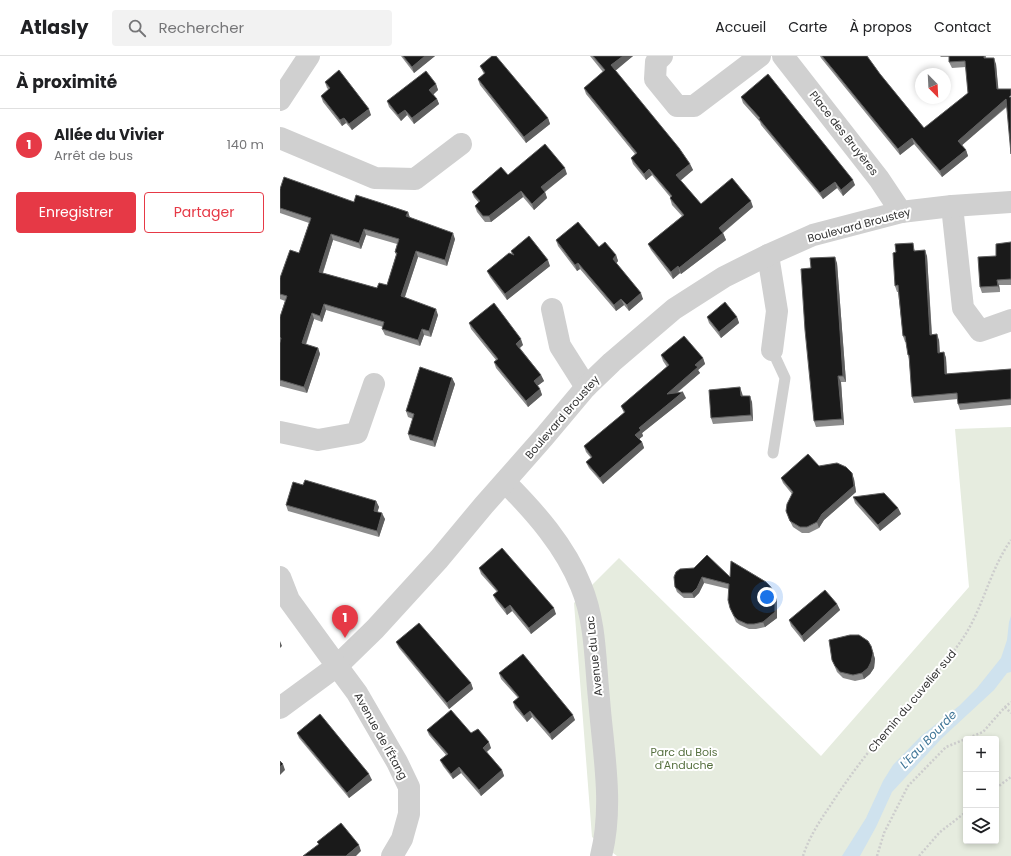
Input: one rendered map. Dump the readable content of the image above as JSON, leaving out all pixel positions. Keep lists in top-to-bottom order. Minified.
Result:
{"streets":{"street":["Place des Bruyères","Boulevard Broustey","Avenue du Lac","Avenue de l'Étang"],"path":["Chemin du cuvelier sud"]},"crossings":[["Place des Bruyères","Boulevard Broustey"],["Boulevard Broustey","Avenue du Lac"],["Boulevard Broustey","Avenue de l'Étang"]],"water":["L'Eau Bourde"],"parks":["Parc du Bois d'Anduche"],"north":"bottom right","page":{"header":"Atlasly","search":"Rechercher","nav":["Accueil","Carte","À propos","Contact"],"heading":"À proximité","list":[{"mark":"1","name":"Allée du Vivier","note":"Arrêt de bus","value":"140 m"}],"buttons":["Enregistrer","Partager"],"pins":"1","map_buttons":["+","−"]}}
